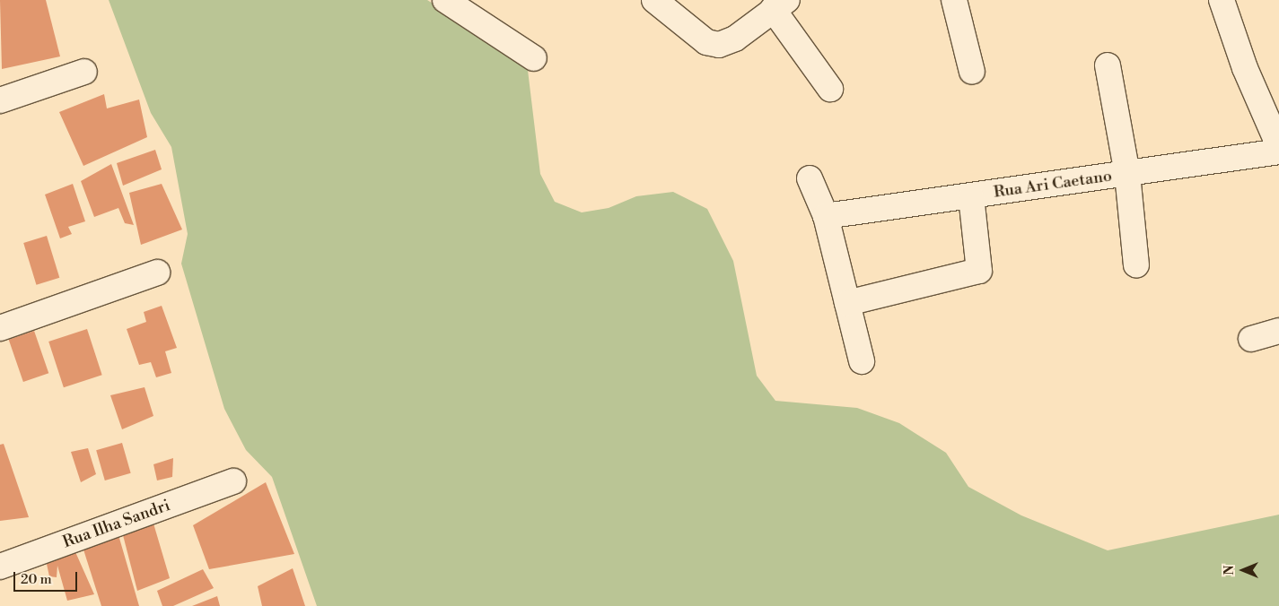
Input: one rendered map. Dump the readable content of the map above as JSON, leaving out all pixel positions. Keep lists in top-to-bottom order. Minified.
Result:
{"streets":{"street":["Rua Ari Caetano","Rua Ilha Sandri"]},"scale_bar":"20 m","north":"left"}
